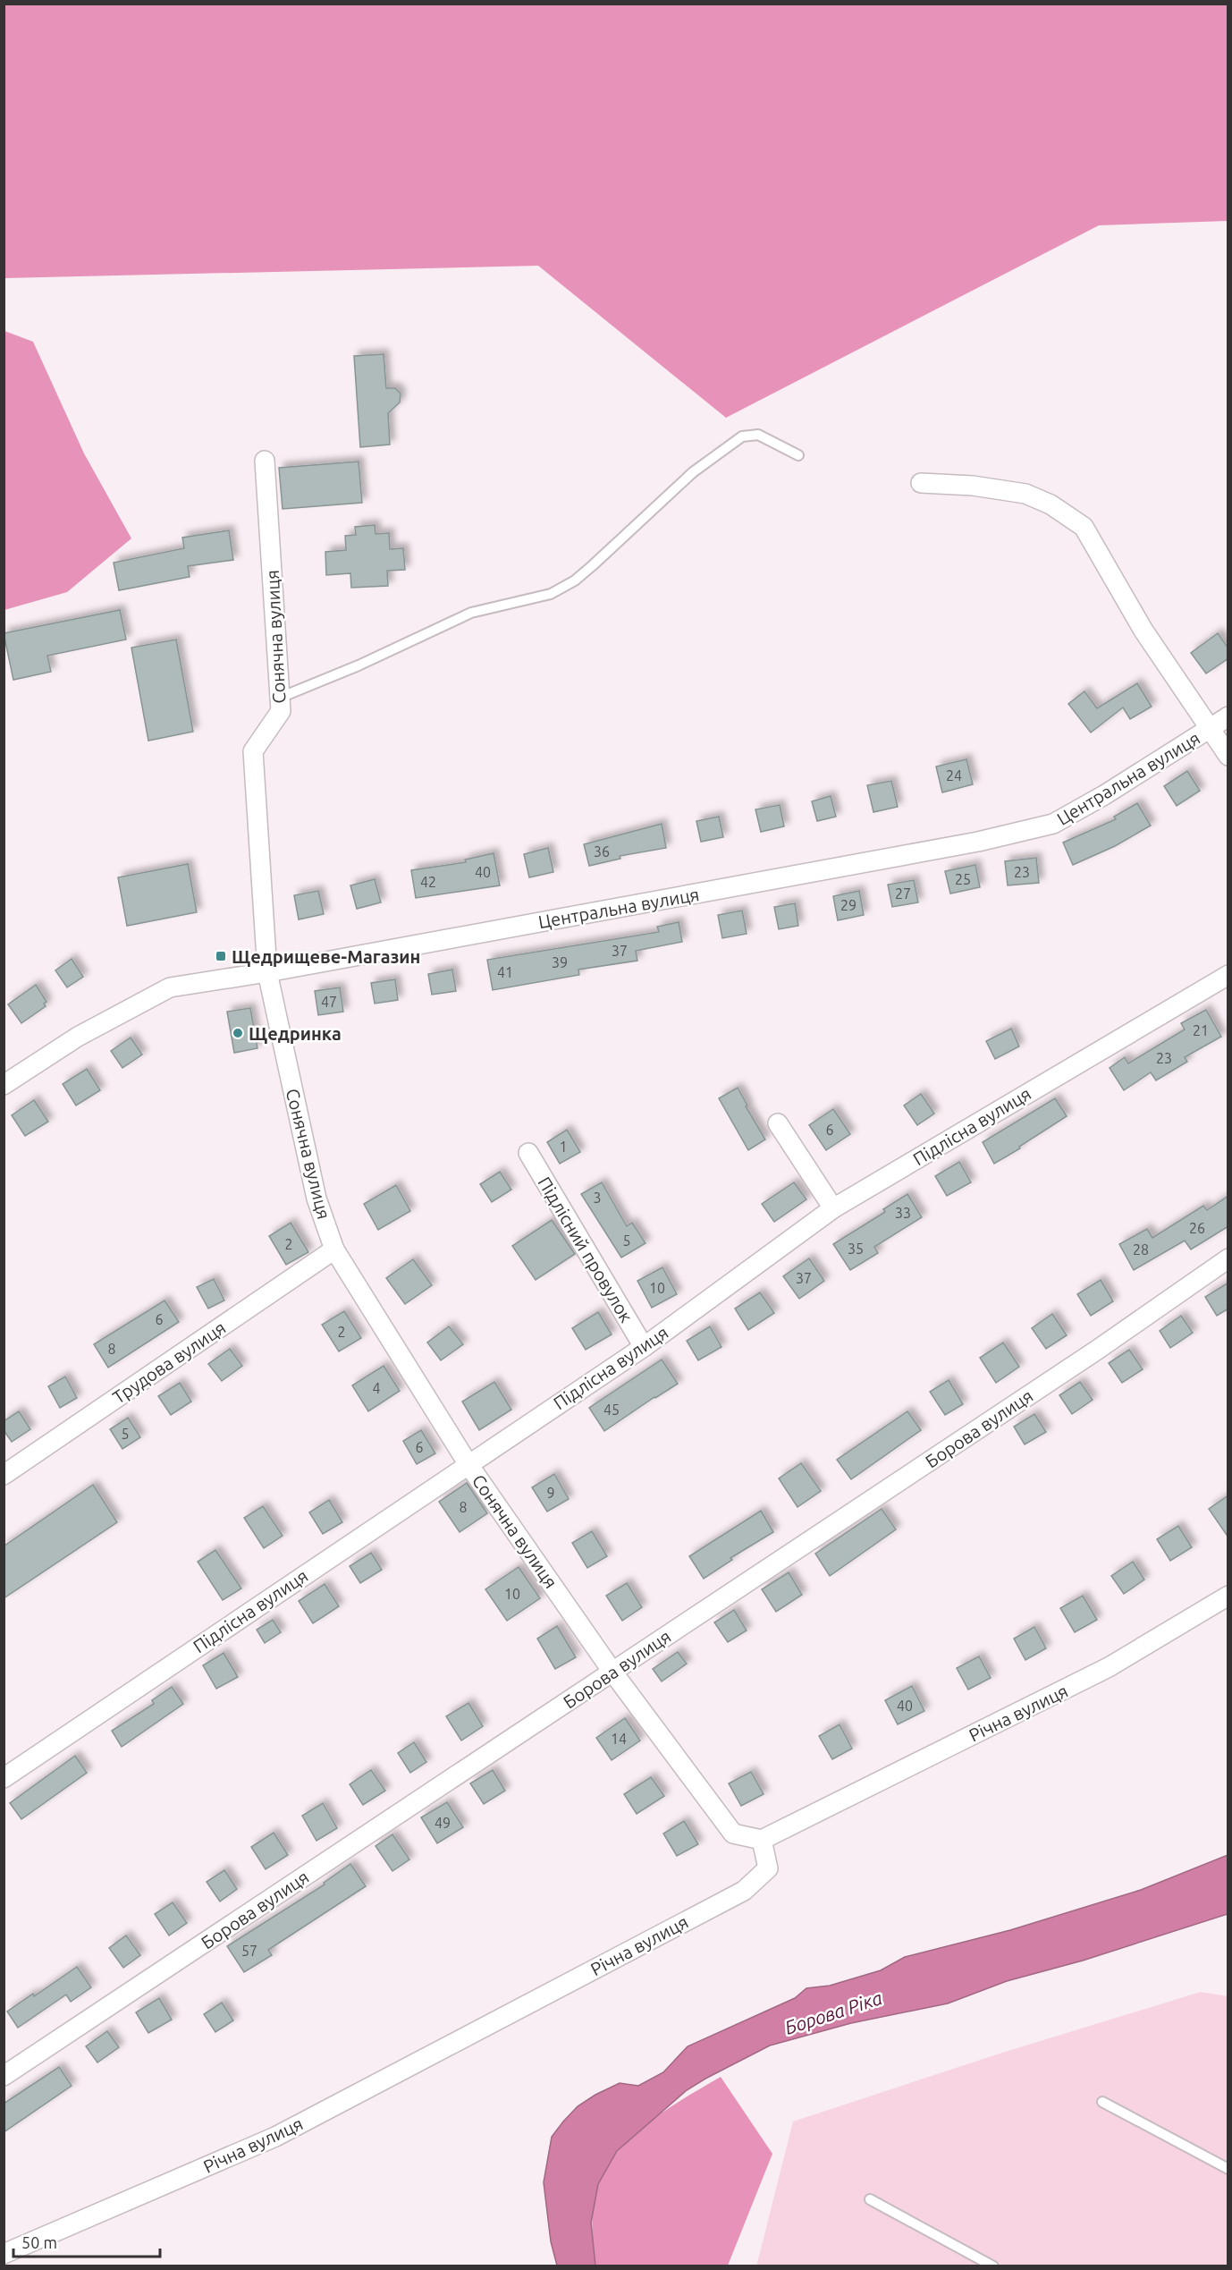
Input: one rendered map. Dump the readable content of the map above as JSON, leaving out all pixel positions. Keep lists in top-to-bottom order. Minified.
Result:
{"streets":{"street":["Сонячна вулиця","Центральна вулиця","Підлісна вулиця","Підлісний провулок","Трудова вулиця","Борова вулиця","Річна вулиця"]},"crossings":[["Сонячна вулиця","Центральна вулиця"],["Сонячна вулиця","Підлісна вулиця"],["Сонячна вулиця","Трудова вулиця"],["Сонячна вулиця","Борова вулиця"],["Сонячна вулиця","Річна вулиця"],["Підлісна вулиця","Підлісний провулок"]],"water":["Борова Ріка"],"places":{"transit":["Щедрищеве-Магазин"],"other":["Щедринка"]},"house_numbers":["24","36","40","23","25","42","27","29","37","39","41","47","21","23","6","1","3","33","26","5","2","35","28","37","10","6","2","8","4","45","5","6","9","8","10","40","14","49","57"],"scale_bar":"50 m"}
